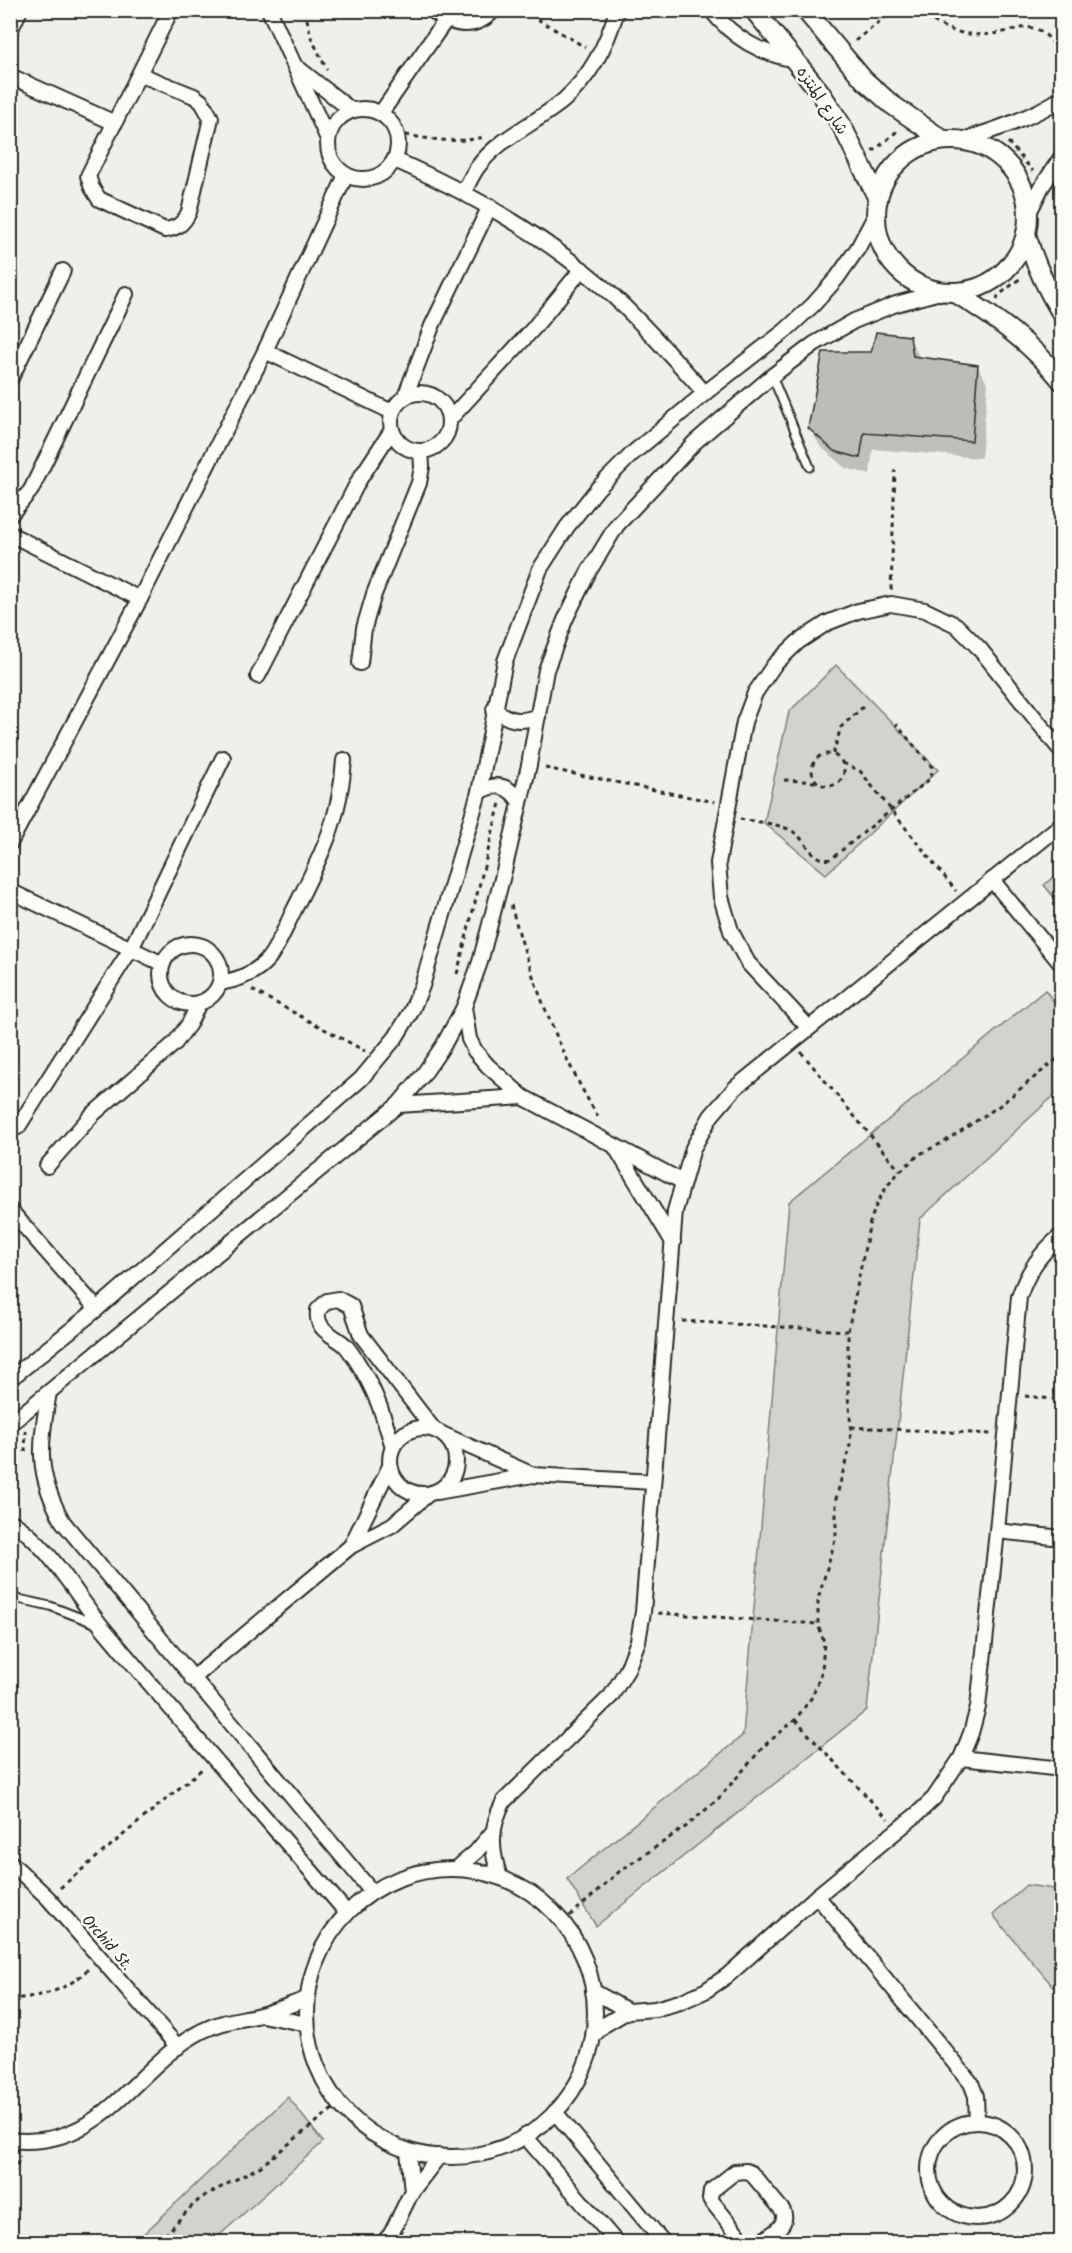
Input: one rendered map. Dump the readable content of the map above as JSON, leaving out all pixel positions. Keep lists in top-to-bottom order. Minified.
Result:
{"streets":{"street":["شارع المنتزه","Orchid St."]}}
